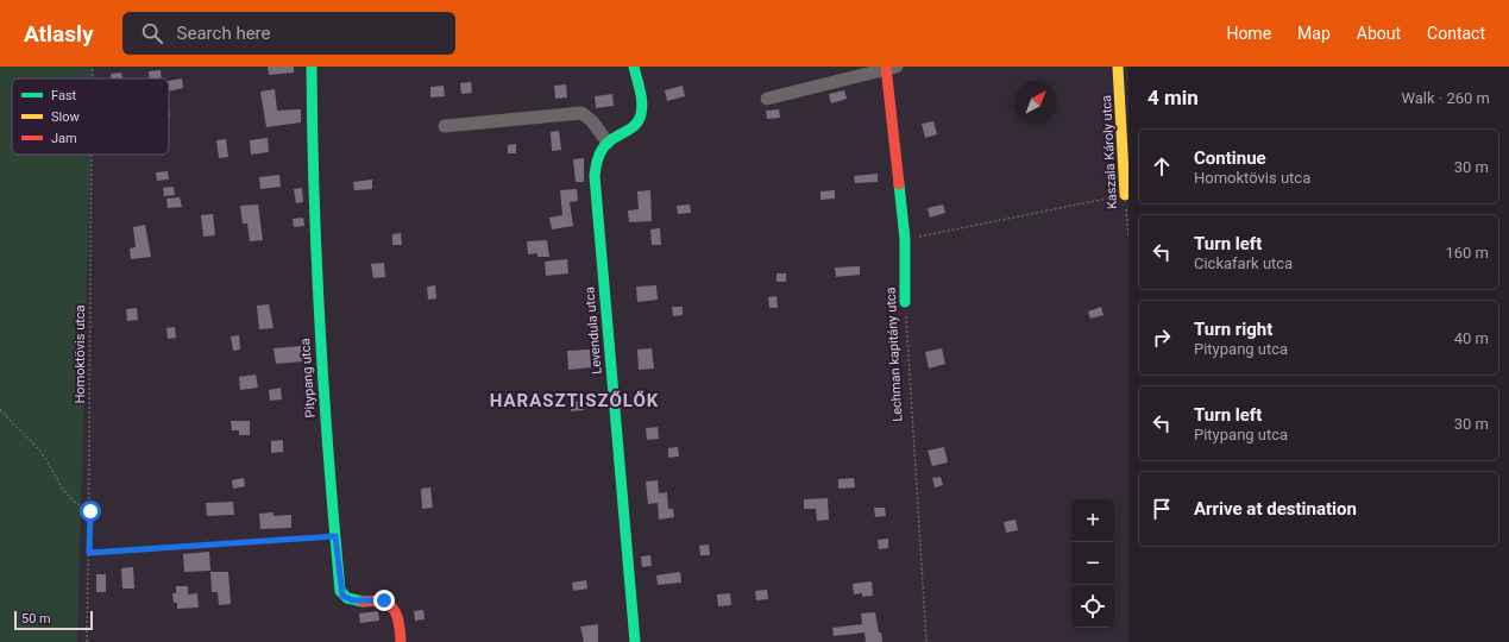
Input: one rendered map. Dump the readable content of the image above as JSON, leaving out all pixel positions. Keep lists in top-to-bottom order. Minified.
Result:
{"streets":{"street":["Kaszala Károly utca","Levendula utca","Lechman kapitány utca","Pitypang utca"],"path":["Homoktövis utca"]},"districts":["HARASZTISZŐLŐK"],"legend":["Fast","Slow","Jam"],"scale_bar":"50 m","north":"top right","page":{"header":"Atlasly","search":"Search here","nav":["Home","Map","About","Contact"],"heading":["4 min","Walk · 260 m"],"list":[["Continue","Homoktövis utca","30 m"],["Turn left","Cickafark utca","160 m"],["Turn right","Pitypang utca","40 m"],["Turn left","Pitypang utca","30 m"],"Arrive at destination"],"map_buttons":["+","−"],"scale":"50 m"}}
